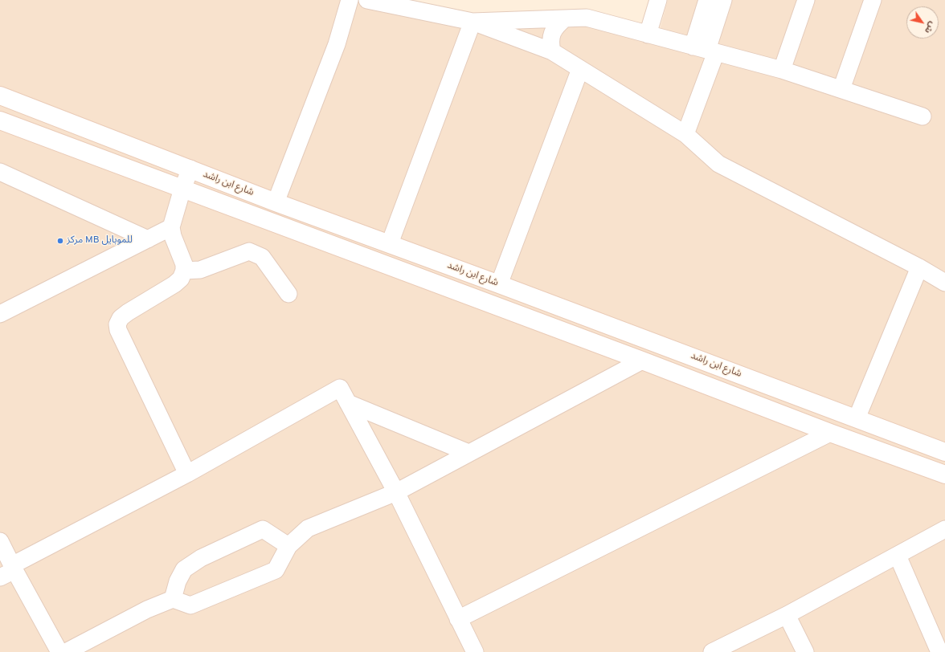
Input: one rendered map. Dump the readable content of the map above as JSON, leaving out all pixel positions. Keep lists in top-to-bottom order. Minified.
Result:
{"streets":{"main road":["شارع ابن راشد"]},"places":["مركز MB للموبايل"],"north":"bottom right"}
